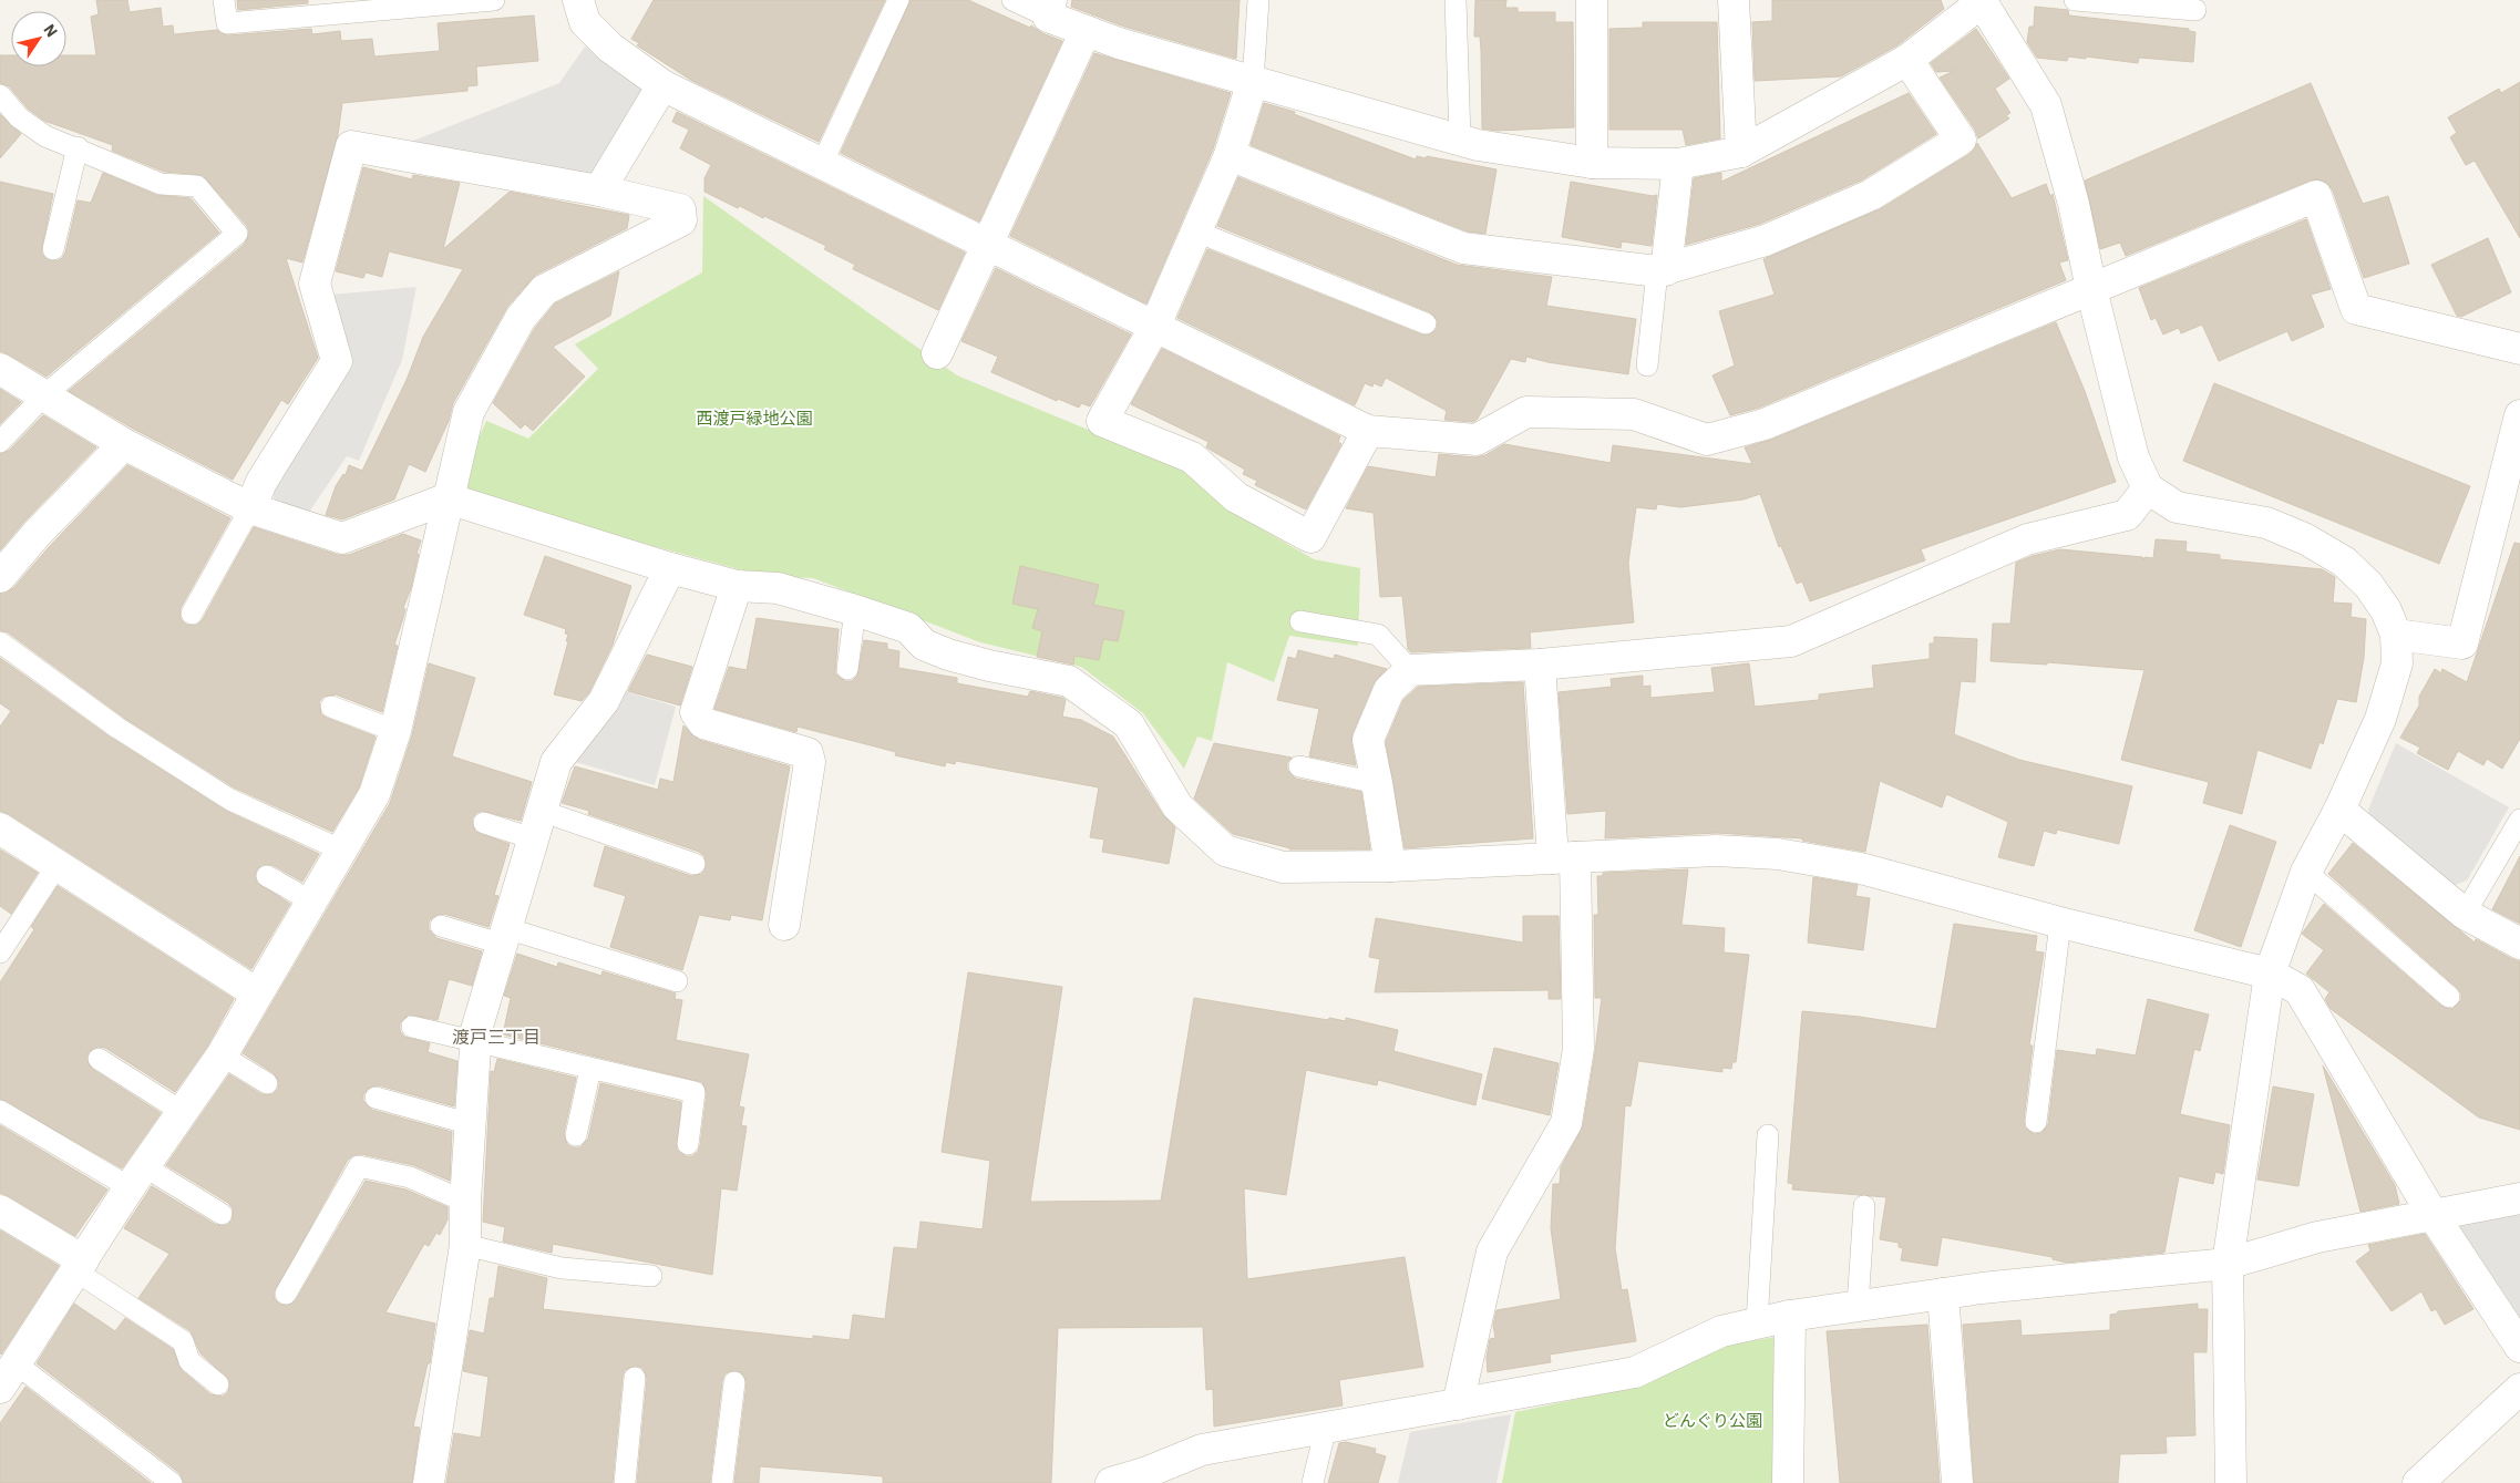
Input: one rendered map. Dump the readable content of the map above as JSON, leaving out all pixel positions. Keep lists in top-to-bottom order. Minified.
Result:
{"districts":["渡戸三丁目"],"parks":["西渡戸緑地公園","どんぐり公園"],"north":"top right"}
